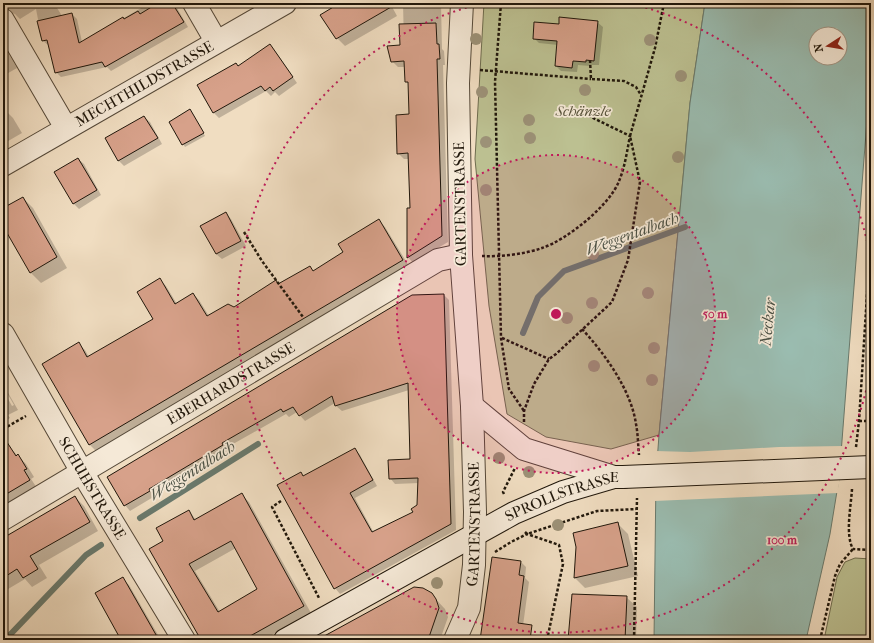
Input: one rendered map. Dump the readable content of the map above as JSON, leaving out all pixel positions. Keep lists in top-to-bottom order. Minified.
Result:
{"streets":{"street":["MECHTHILDSTRASSE","GARTENSTRASSE","EBERHARDSTRASSE","SCHUHSTRASSE","SPROLLSTRASSE"]},"crossings":[["GARTENSTRASSE","EBERHARDSTRASSE"],["GARTENSTRASSE","SPROLLSTRASSE"],["EBERHARDSTRASSE","SCHUHSTRASSE"]],"water":["Weggentalbach","Neckar"],"parks":["Schänzle"],"north":"left","rings":["50 m","100 m"]}
